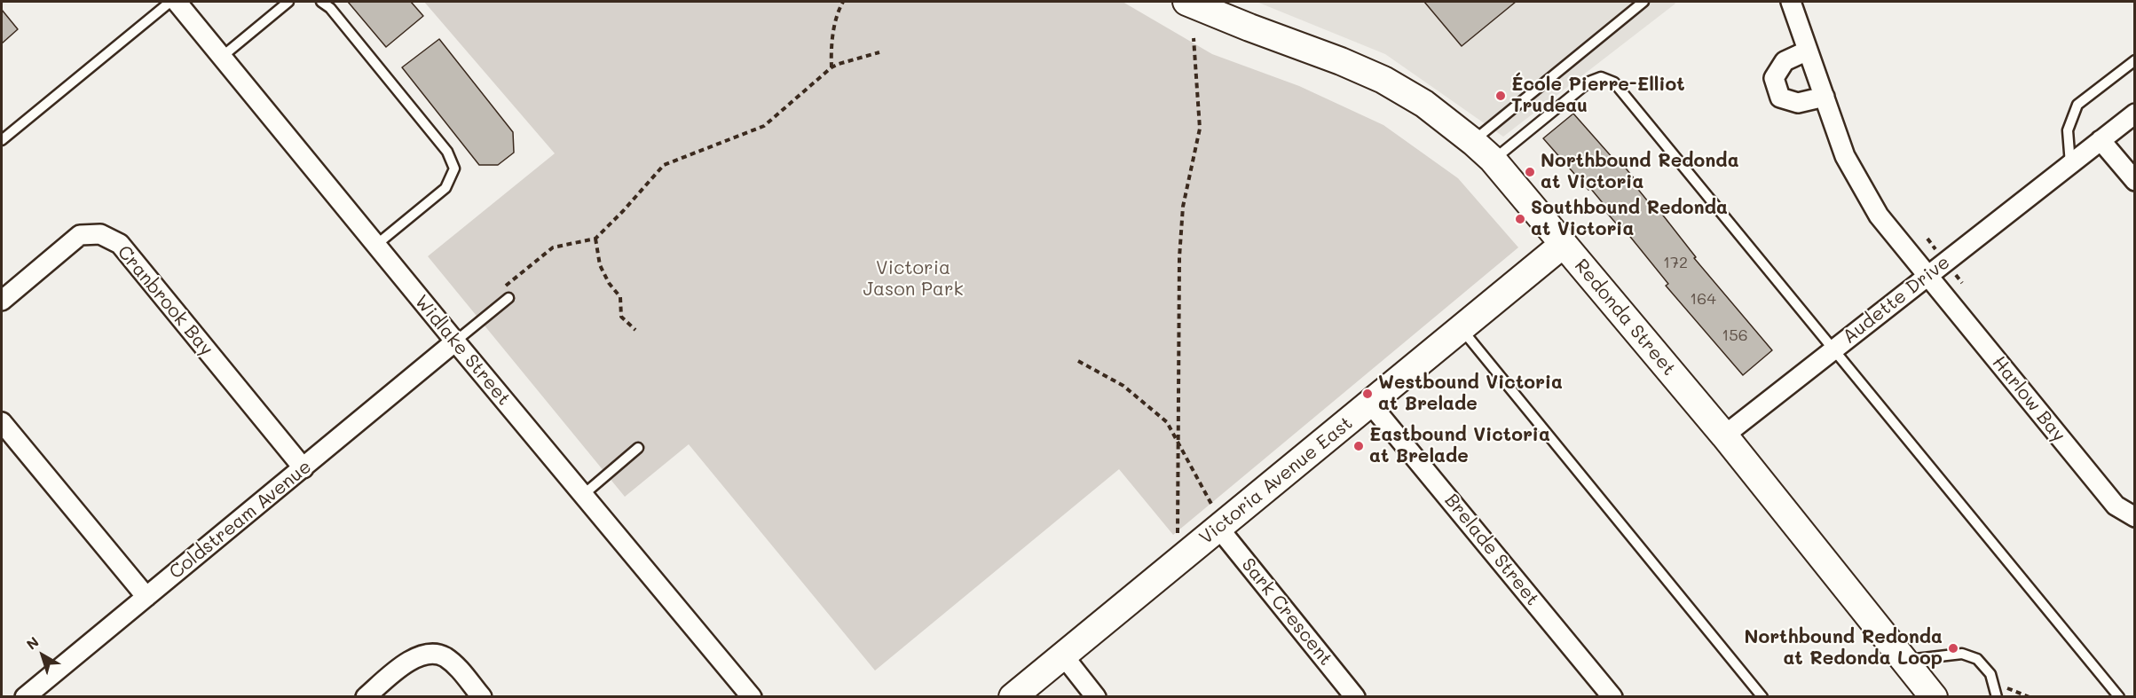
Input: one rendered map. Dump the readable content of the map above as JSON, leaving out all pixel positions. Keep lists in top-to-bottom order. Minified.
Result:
{"streets":{"street":["Audette Drive","Cranbrook Bay","Redonda Street","Widlake Street","Harlow Bay","Victoria Avenue East","Coldstream Avenue","Brelade Street","Sark Crescent"]},"crossings":[["Audette Drive","Redonda Street"],["Audette Drive","Harlow Bay"],["Cranbrook Bay","Coldstream Avenue"],["Redonda Street","Victoria Avenue East"],["Widlake Street","Coldstream Avenue"],["Victoria Avenue East","Brelade Street"],["Victoria Avenue East","Sark Crescent"]],"parks":["Victoria Jason Park"],"places":["École Pierre-Elliot Trudeau","Northbound Redonda at Victoria","Southbound Redonda at Victoria","Westbound Victoria at Brelade","Eastbound Victoria at Brelade","Northbound Redonda at Redonda Loop"],"house_numbers":["172","164","156"],"north":"top left"}
